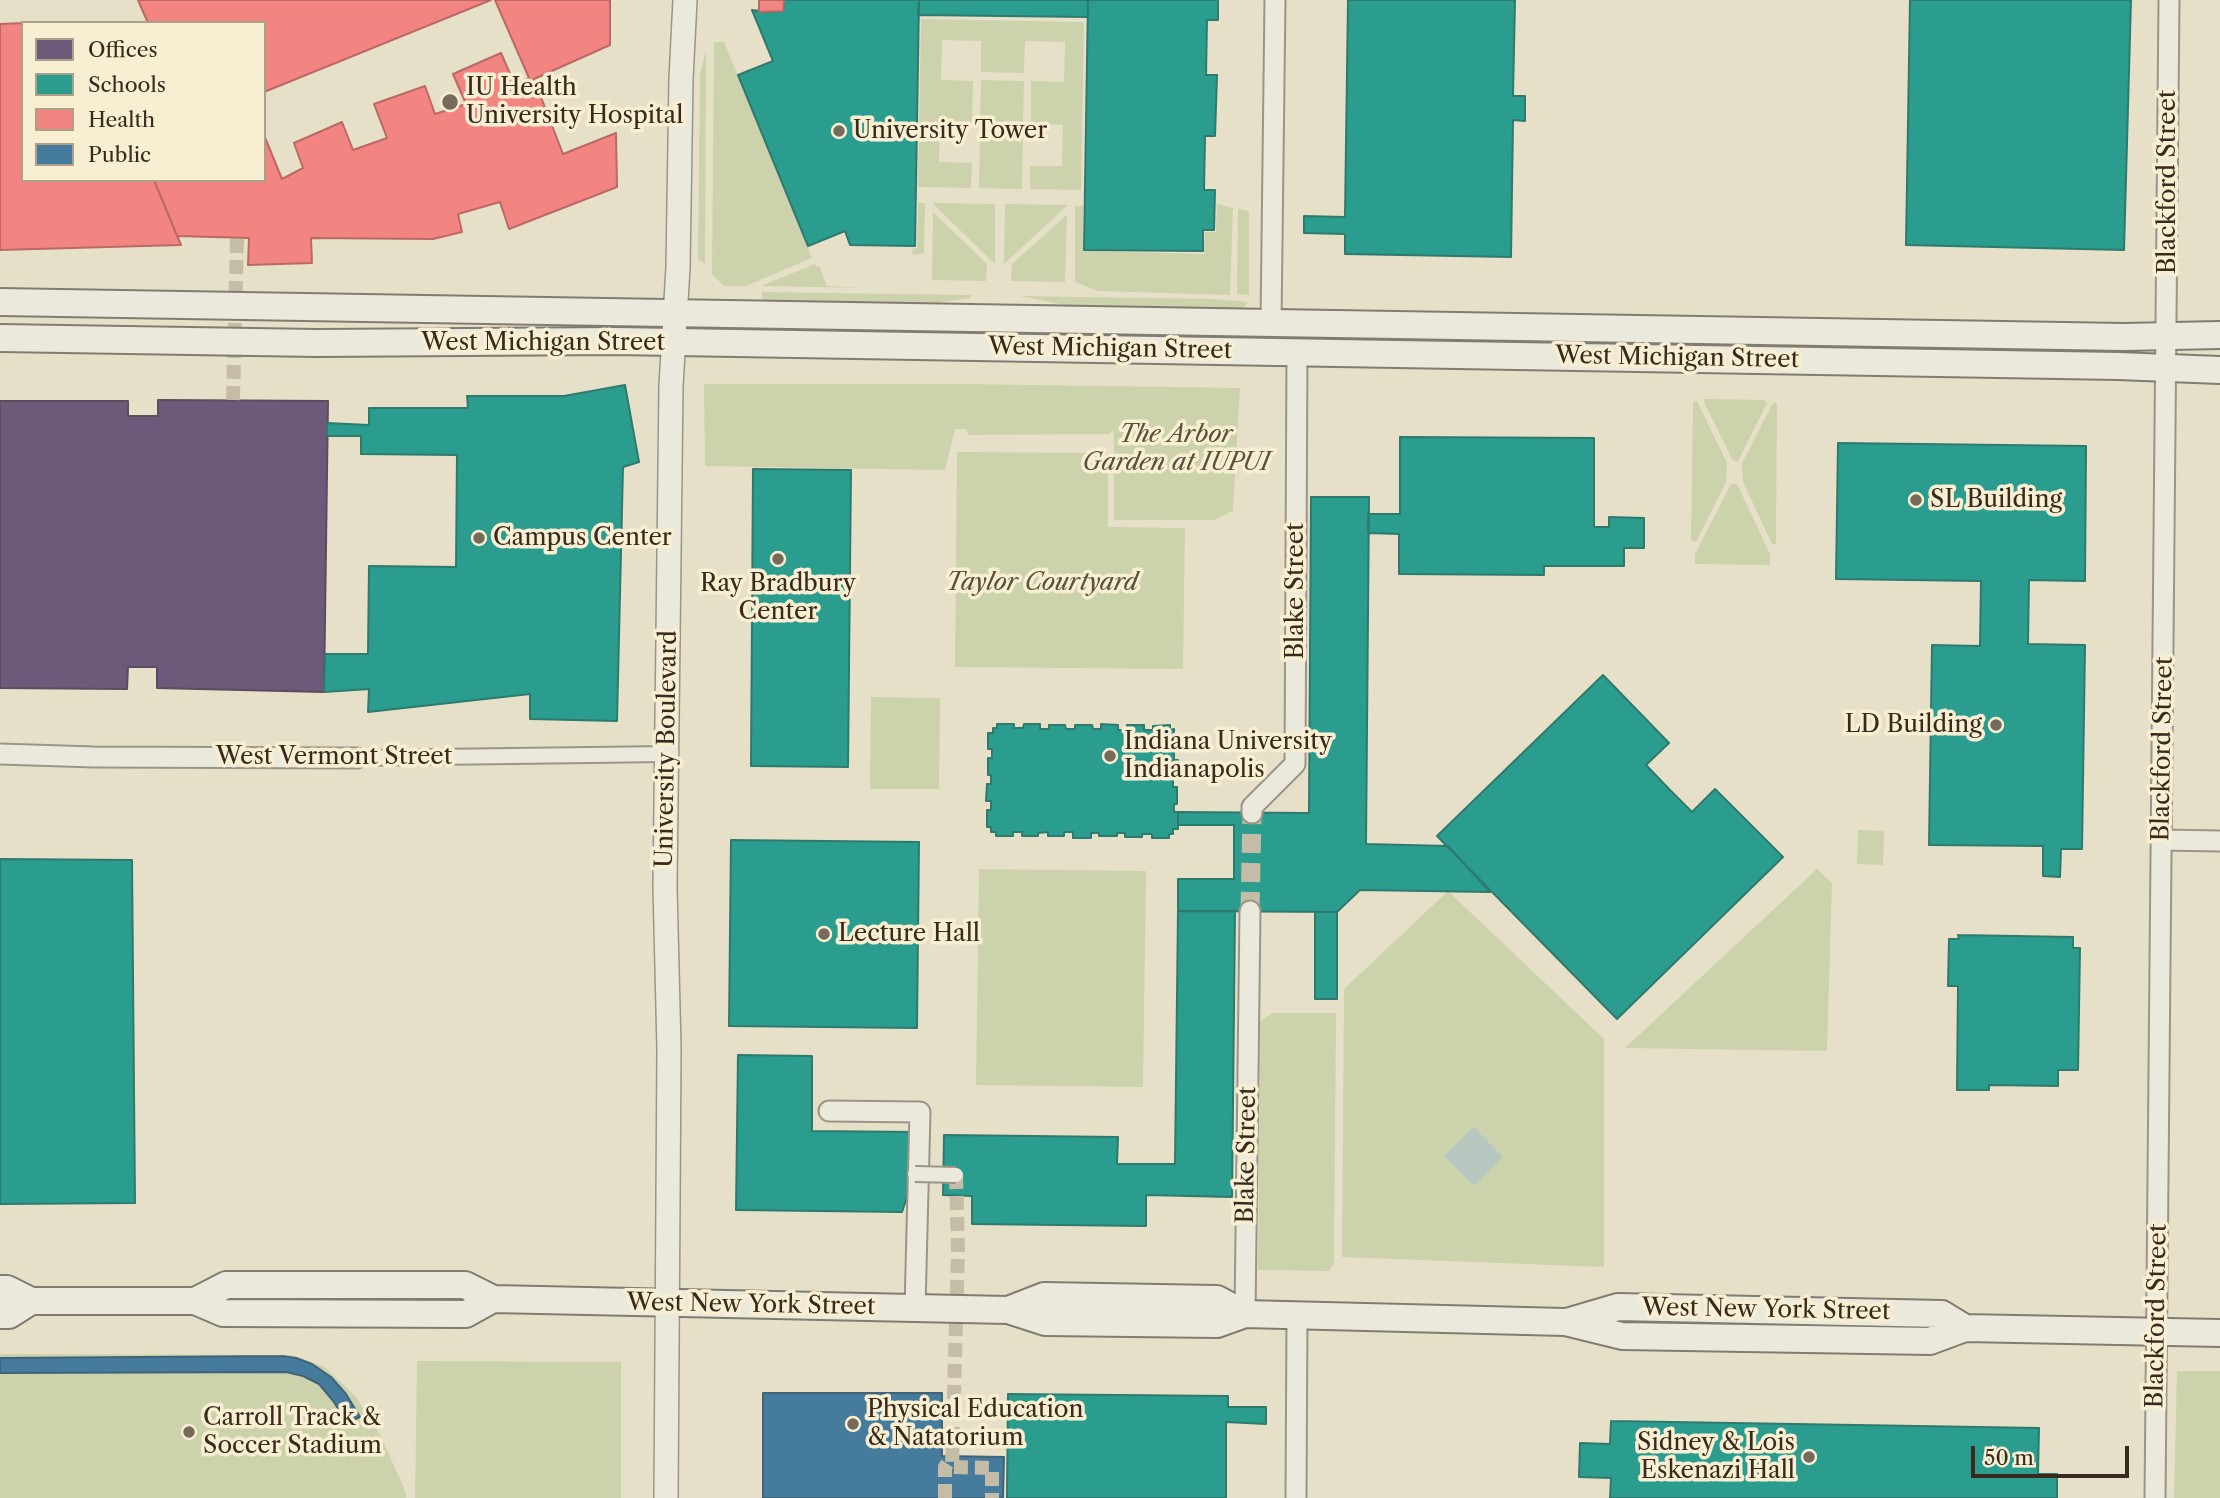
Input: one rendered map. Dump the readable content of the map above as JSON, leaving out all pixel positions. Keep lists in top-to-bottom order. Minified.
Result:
{"streets":{"main road":["West Michigan Street","West New York Street"],"street":["Blackford Street","Blake Street","University Boulevard","West Vermont Street"]},"crossings":[["Blackford Street","West Michigan Street"],["Blackford Street","West New York Street"],["West Michigan Street","Blake Street"],["West Michigan Street","University Boulevard"],["Blake Street","West New York Street"],["University Boulevard","West Vermont Street"],["University Boulevard","West New York Street"]],"parks":["The Arbor Garden at IUPUI","Taylor Courtyard"],"places":["IU Health University Hospital","University Tower","SL Building","Campus Center","Ray Bradbury Center","LD Building","Indiana University Indianapolis","Lecture Hall","Physical Education & Natatorium","Carroll Track & Soccer Stadium","Sidney & Lois Eskenazi Hall"],"legend":["Offices","Schools","Health","Public"],"scale_bar":"50 m"}
